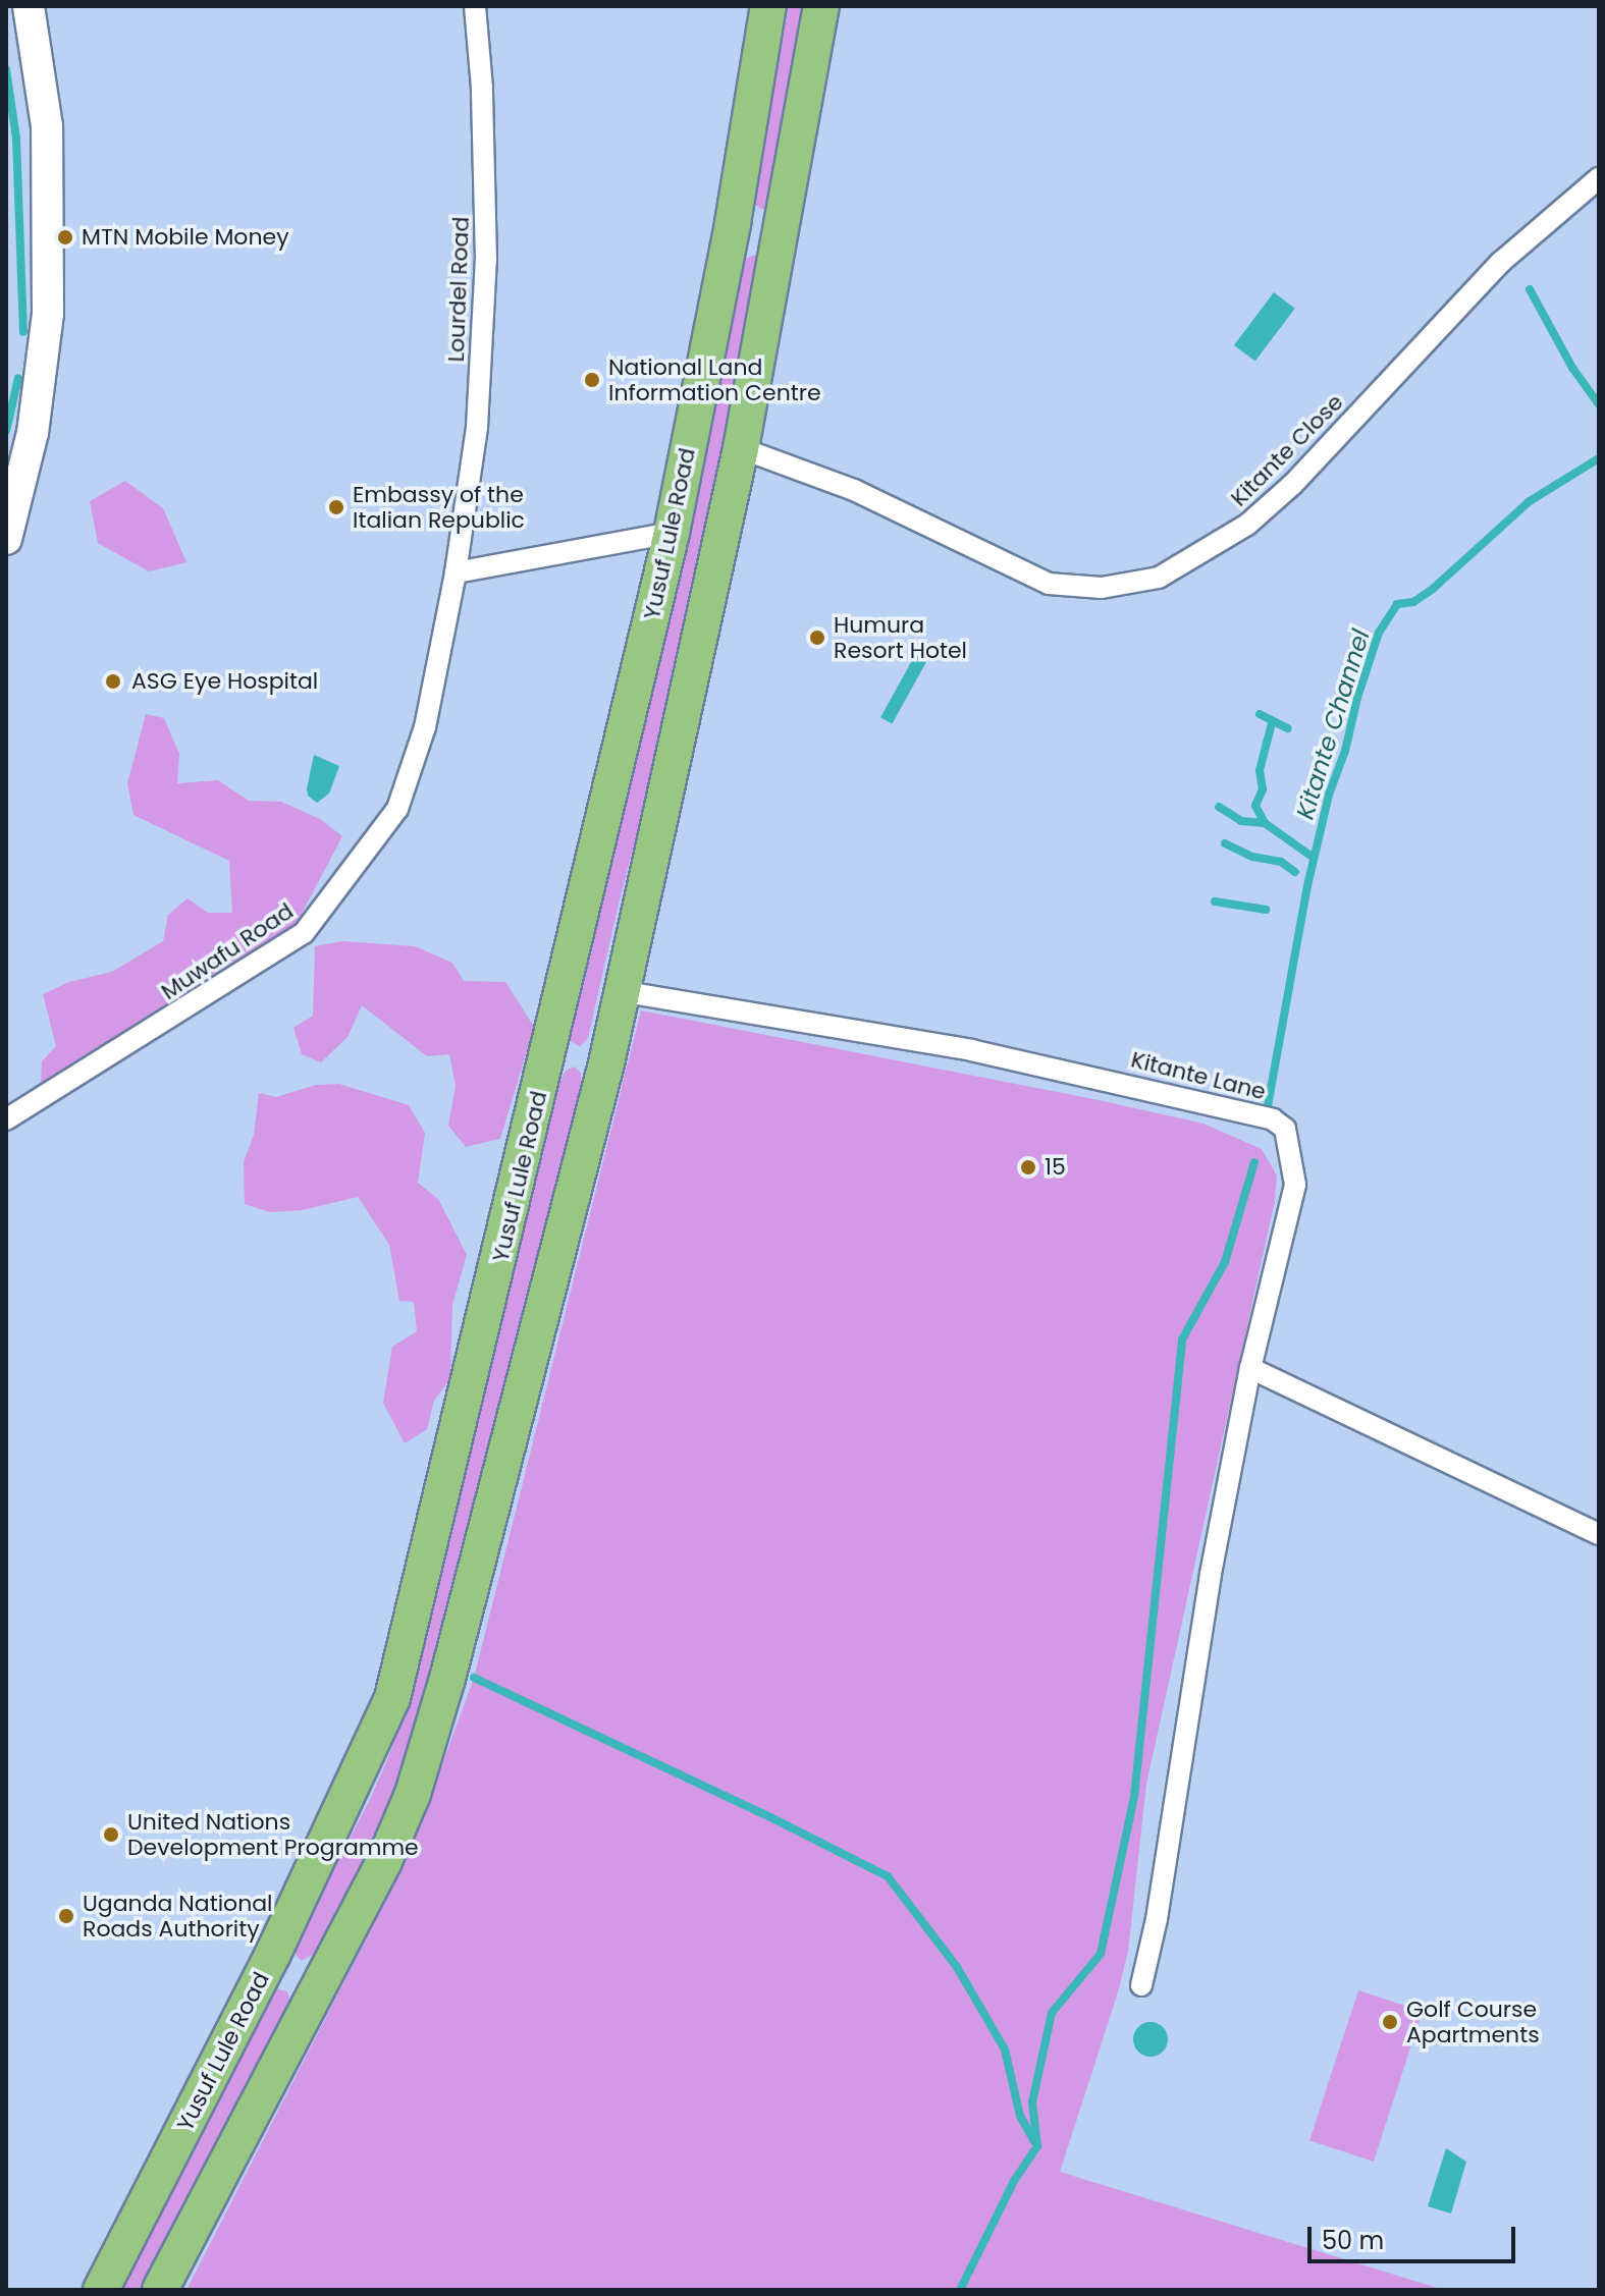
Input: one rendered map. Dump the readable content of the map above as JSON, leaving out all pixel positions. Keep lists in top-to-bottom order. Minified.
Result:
{"streets":{"main road":["Yusuf Lule Road"],"street":["Lourdel Road","Kitante Close","Muwafu Road","Kitante Lane"]},"crossings":[["Lourdel Road","Muwafu Road"]],"water":["Kitante Channel"],"places":["MTN Mobile Money","National Land Information Centre","Embassy of the Italian Republic","Humura Resort Hotel","ASG Eye Hospital","15","United Nations Development Programme","Uganda National Roads Authority","Golf Course Apartments"],"scale_bar":"50 m"}
